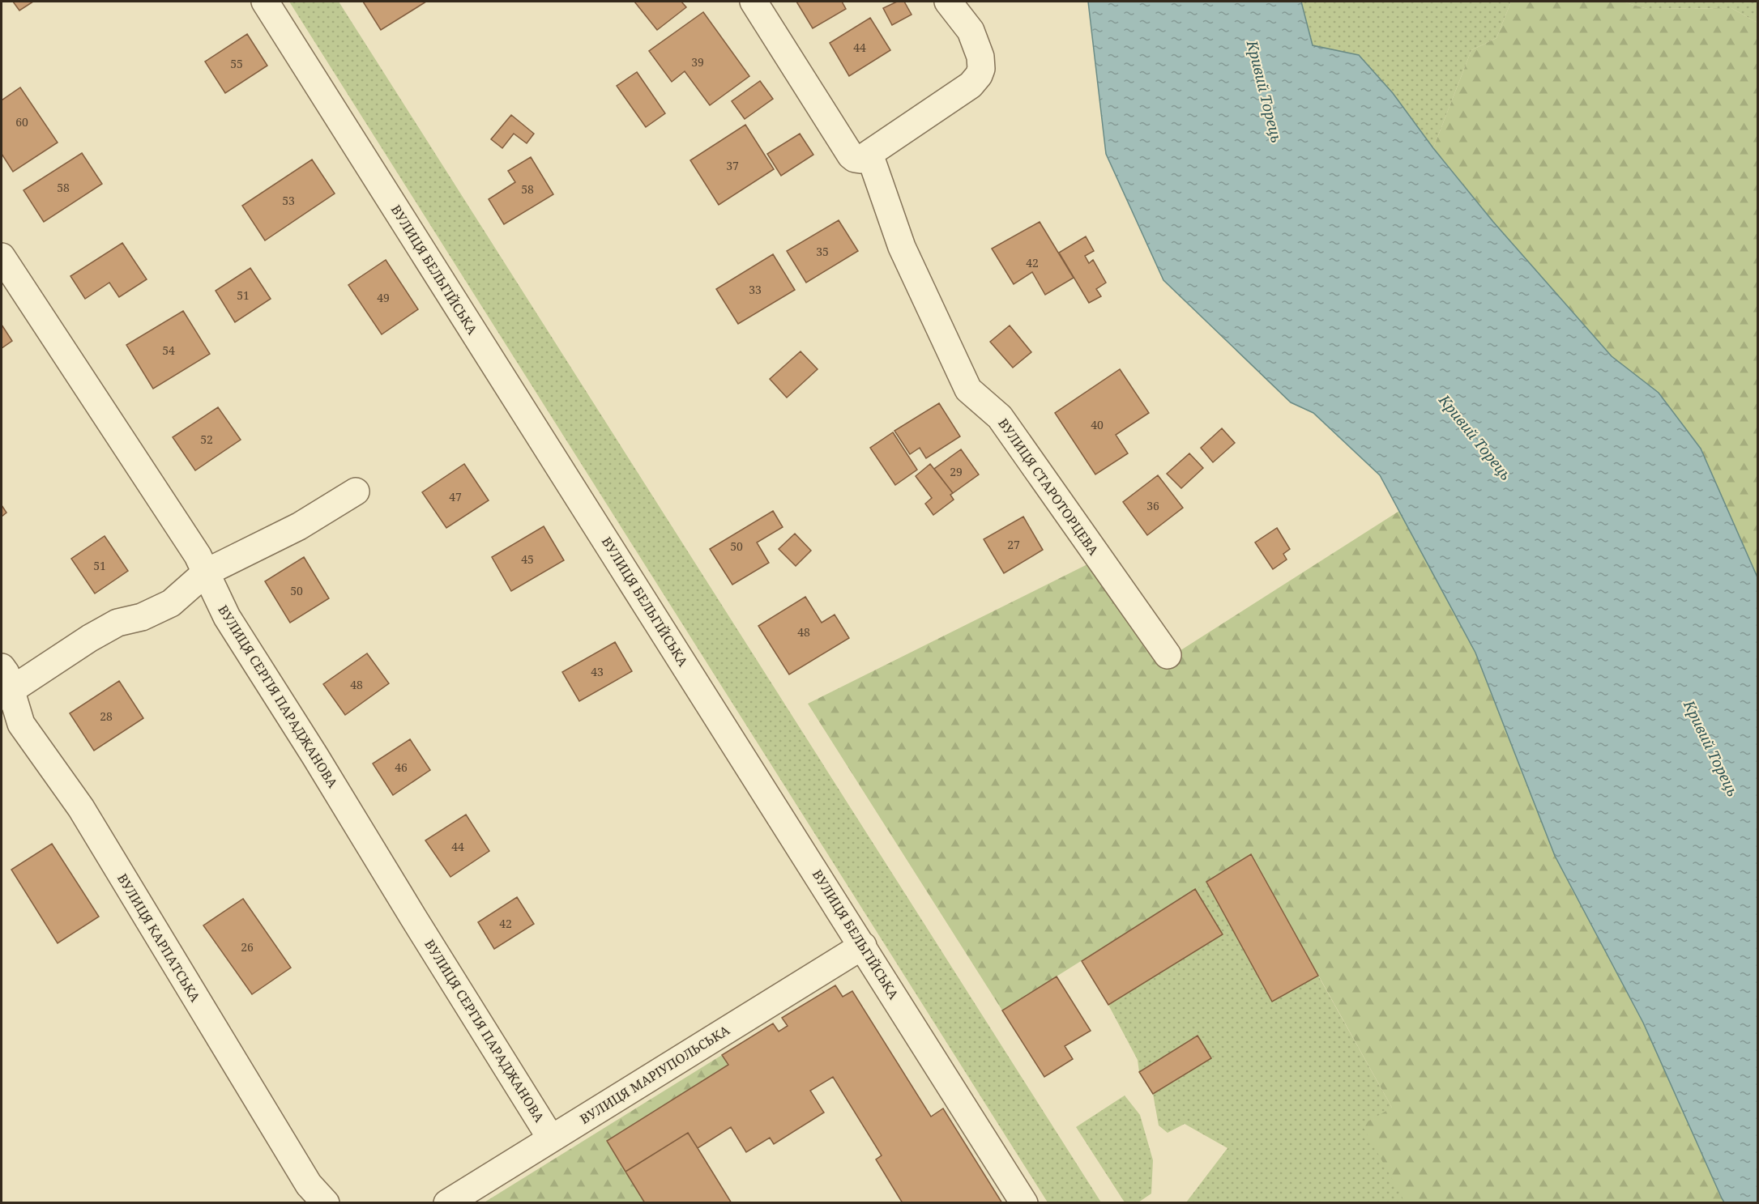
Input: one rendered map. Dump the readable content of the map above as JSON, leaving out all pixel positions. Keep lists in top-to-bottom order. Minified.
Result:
{"streets":{"street":["ВУЛИЦЯ БЕЛЬГІЙСЬКА","ВУЛИЦЯ СТАРОТОРЦЕВА","ВУЛИЦЯ СЕРГІЯ ПАРАДЖАНОВА","ВУЛИЦЯ КАРПАТСЬКА","ВУЛИЦЯ МАРІУПОЛЬСЬКА"]},"crossings":[["ВУЛИЦЯ БЕЛЬГІЙСЬКА","ВУЛИЦЯ МАРІУПОЛЬСЬКА"],["ВУЛИЦЯ СЕРГІЯ ПАРАДЖАНОВА","ВУЛИЦЯ МАРІУПОЛЬСЬКА"]],"water":["Кривий Торець"],"house_numbers":["44","39","55","60","37","58","58","53","35","42","33","51","49","54","40","52","29","47","36","27","50","45","51","50","48","43","48","28","46","44","42","26"]}
